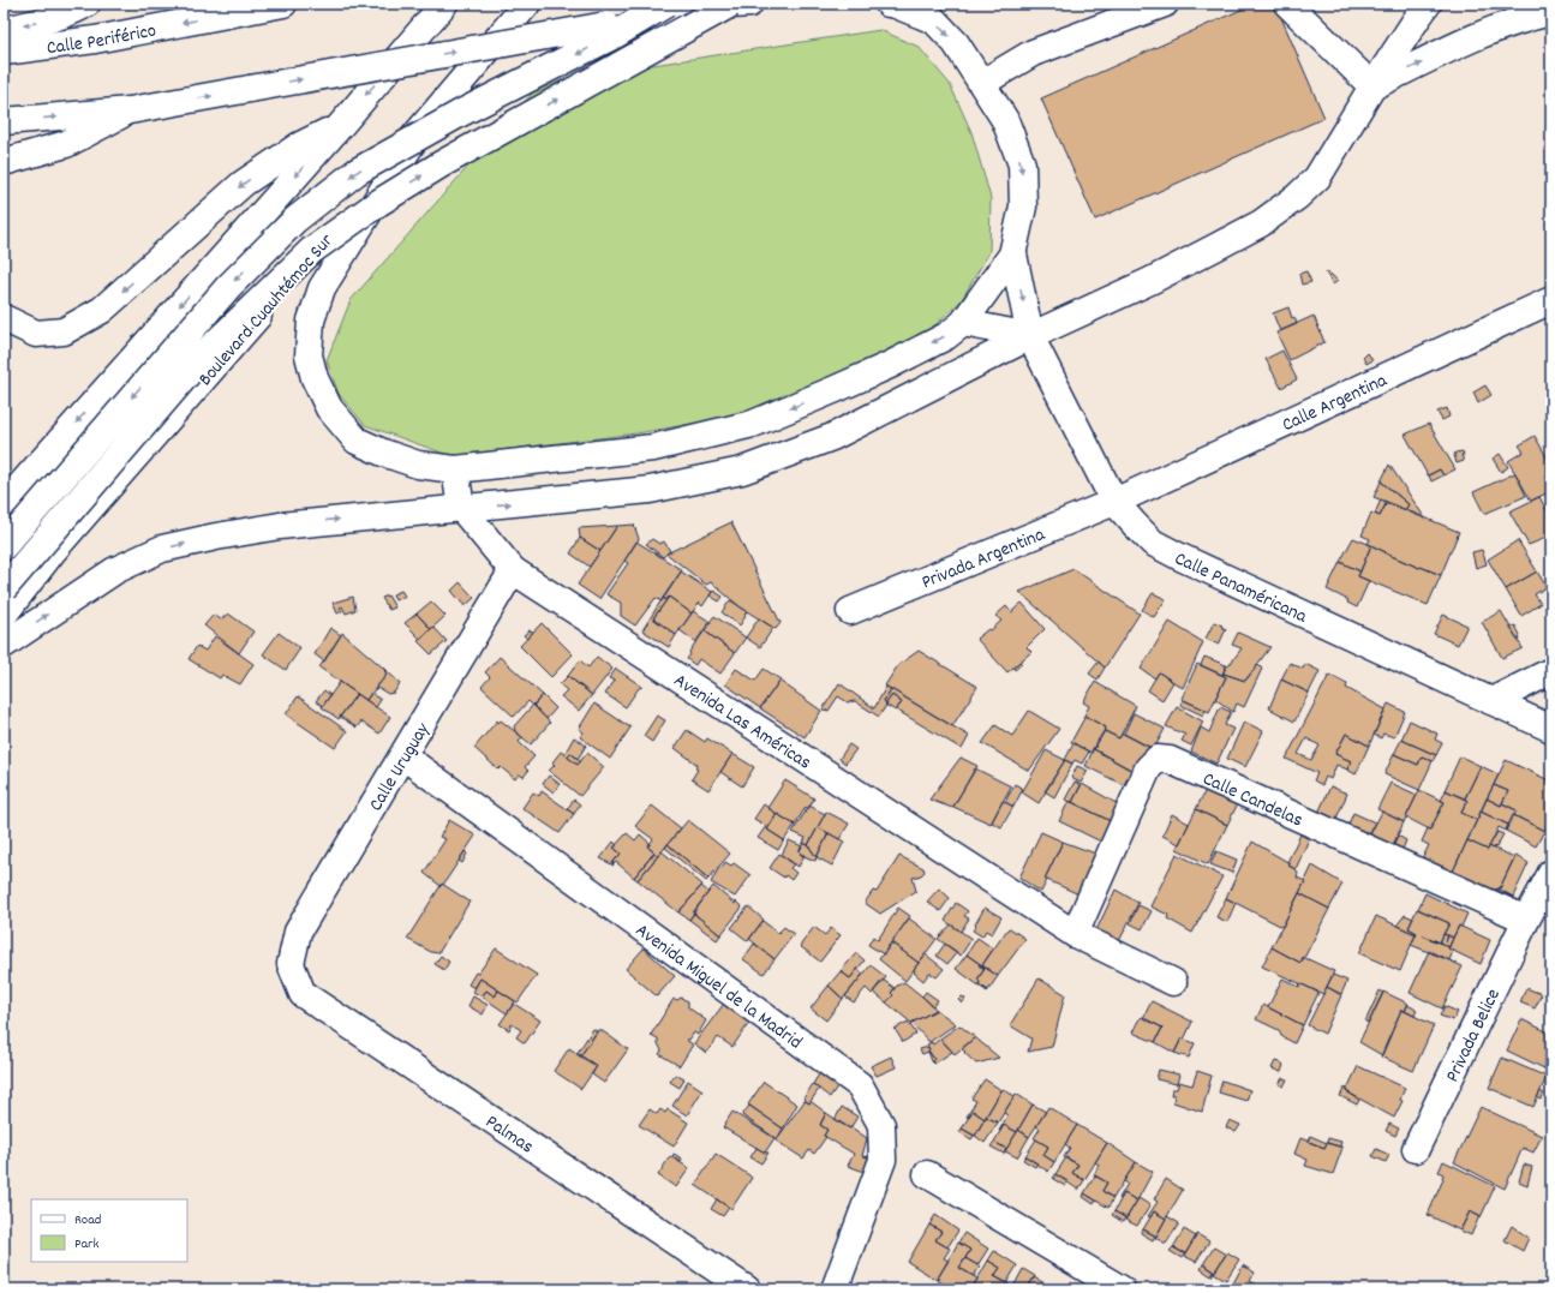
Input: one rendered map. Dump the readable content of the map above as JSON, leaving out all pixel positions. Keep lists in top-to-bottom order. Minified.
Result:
{"streets":{"main road":["Calle Periférico","Boulevard Cuauhtémoc Sur","Calle Argentina","Privada Argentina","Calle Panaméricana","Avenida Las Américas","Calle Uruguay","Calle Candelas","Avenida Miguel de la Madrid","Privada Belice","Palmas"]},"crossings":[["Calle Argentina","Privada Argentina"],["Calle Argentina","Calle Panaméricana"],["Privada Argentina","Calle Panaméricana"],["Avenida Las Américas","Calle Uruguay"],["Avenida Las Américas","Calle Candelas"],["Calle Uruguay","Avenida Miguel de la Madrid"],["Calle Uruguay","Palmas"],["Calle Candelas","Privada Belice"]],"legend":["Road","Park"]}
